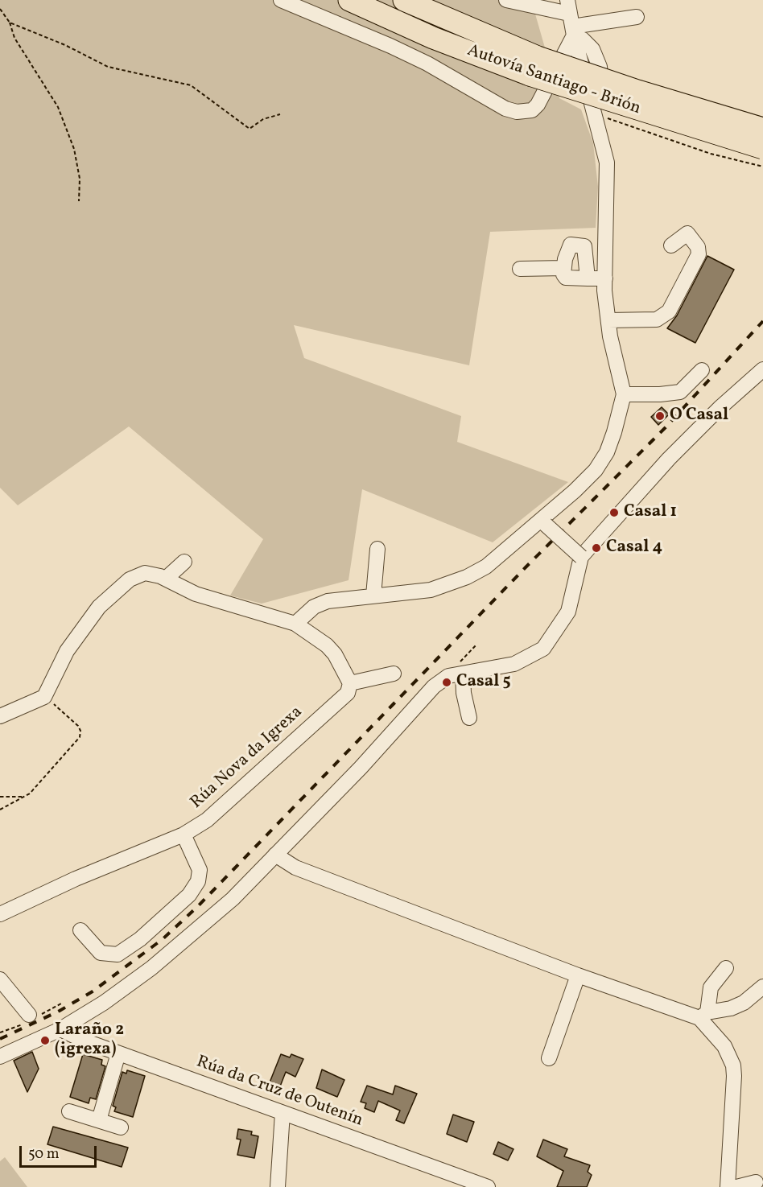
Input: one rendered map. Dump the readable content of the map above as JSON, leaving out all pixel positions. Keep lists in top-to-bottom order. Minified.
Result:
{"streets":{"highway":["Autovía Santiago - Brión"],"street":["Rúa Nova da Igrexa","Rúa da Cruz de Outenín"]},"places":["O Casal","Casal 1","Casal 4","Casal 5","Laraño 2 (igrexa)"],"scale_bar":"50 m"}
